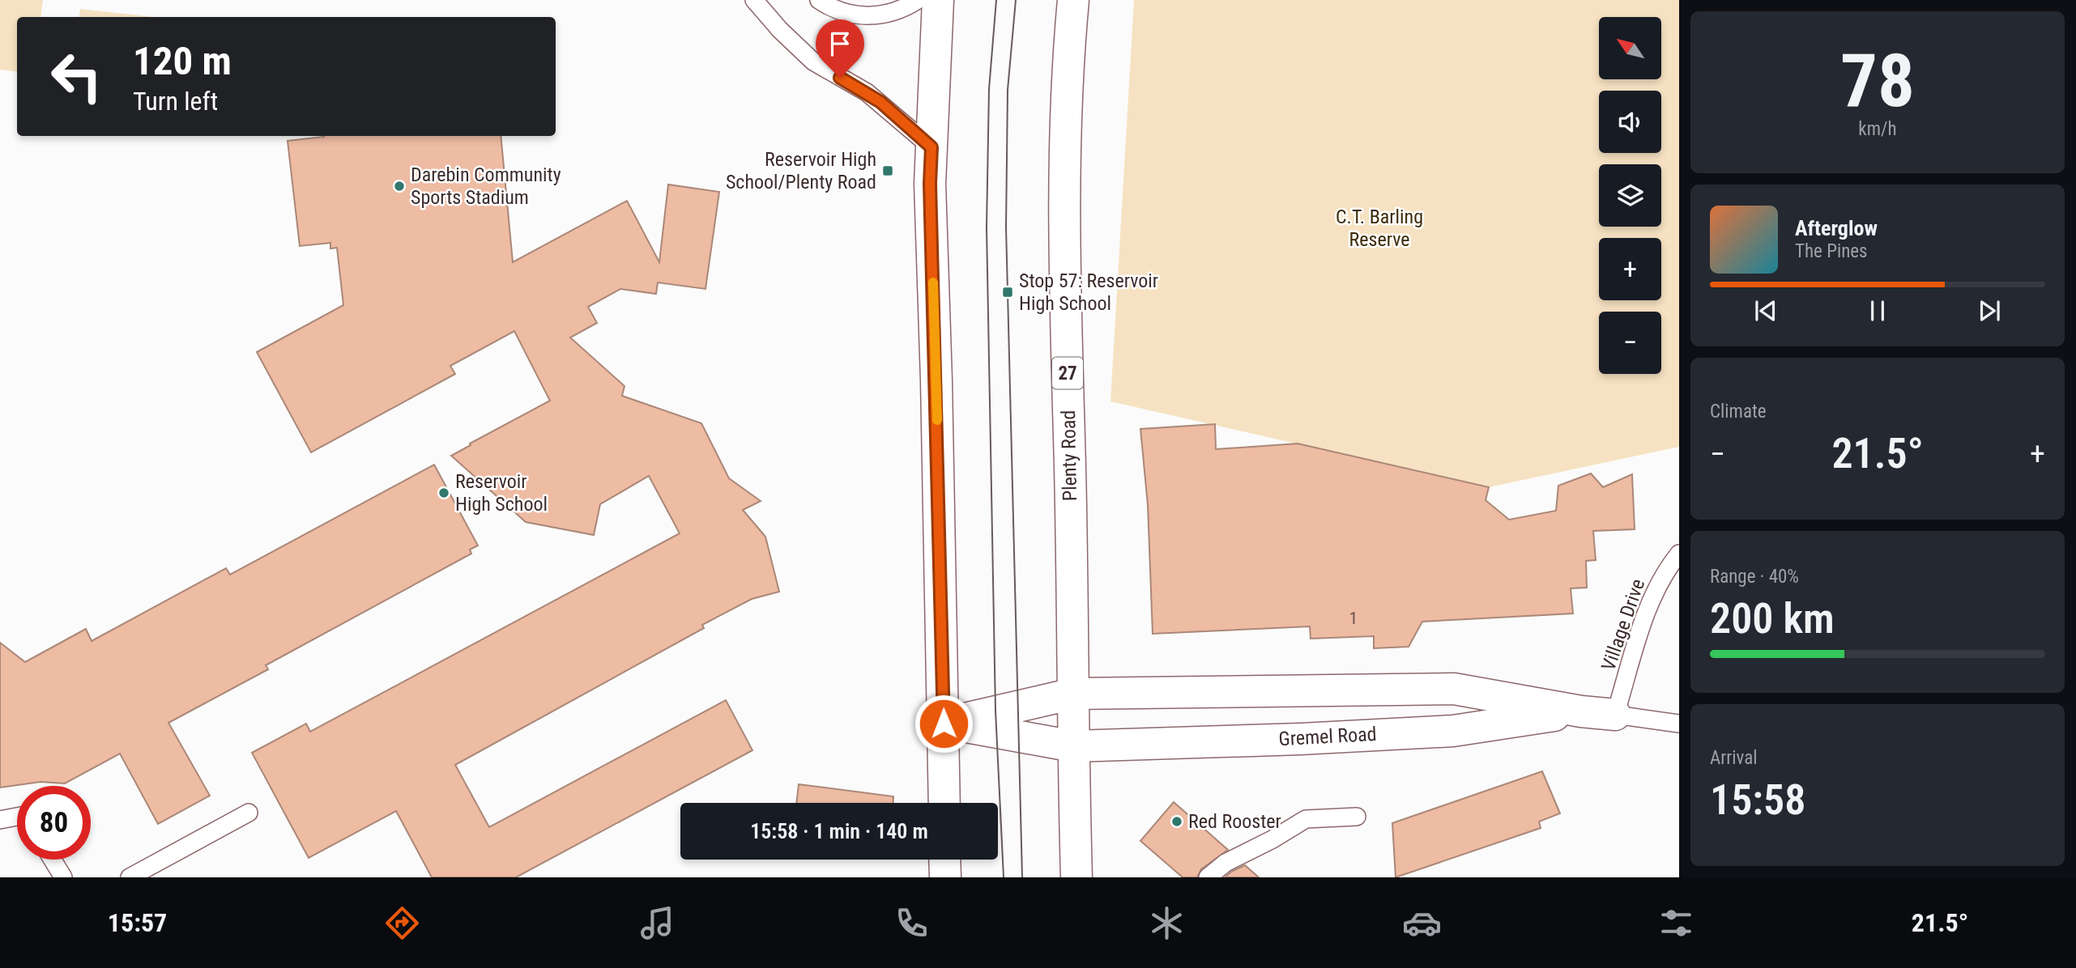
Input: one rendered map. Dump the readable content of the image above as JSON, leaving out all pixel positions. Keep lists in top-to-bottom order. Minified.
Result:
{"streets":{"main road":["27","Plenty Road","Gremel Road"],"lane":["Village Drive"]},"crossings":[["Plenty Road","Gremel Road"],["Village Drive","Gremel Road"]],"parks":["C.T. Barling Reserve"],"places":{"transit":["Reservoir High School/Plenty Road","Stop 57: Reservoir High School"],"other":["Darebin Community Sports Stadium","Reservoir High School","Red Rooster"]},"house_numbers":["1"],"north":"top left","page":{"tile":[["78","km/h"],"Climate",["Range · 40%","200 km"],["Arrival","15:58"]],"map_buttons":["+","−"],"turn":["120 m","Turn left"],"song":["Afterglow","The Pines"],"heat":["−","21.5°","+"],"limit":"80","trip":"15:58 · 1 min · 140 m","tabs":["15:57","21.5°"]}}
